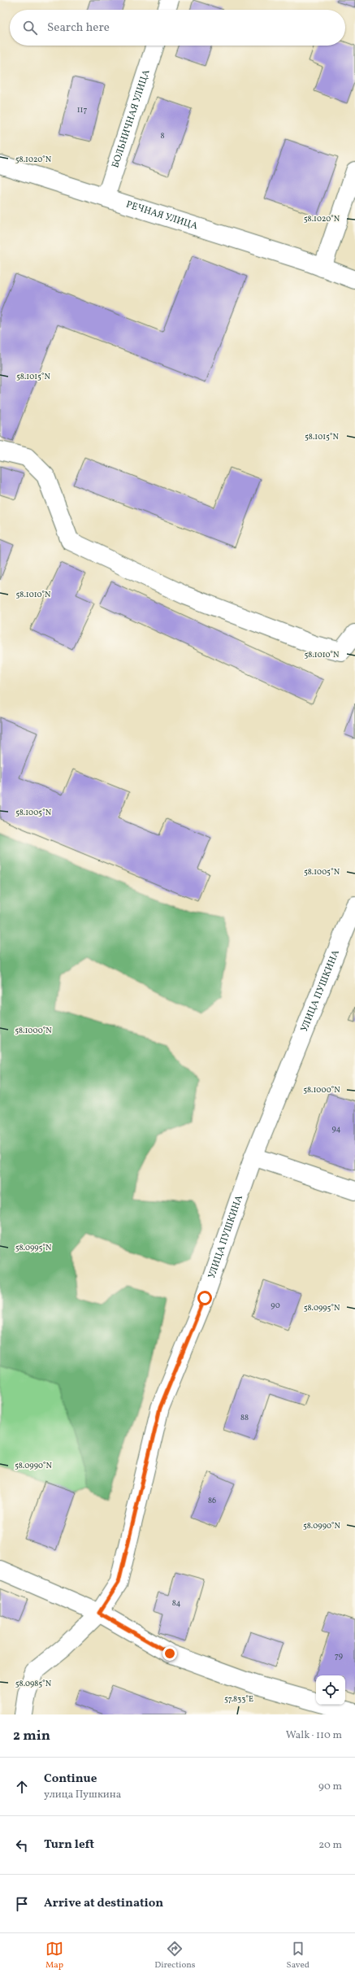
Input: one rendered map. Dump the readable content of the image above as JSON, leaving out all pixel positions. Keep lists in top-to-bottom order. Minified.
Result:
{"streets":{"street":["БОЛЬНИЧНАЯ УЛИЦА","РЕЧНАЯ УЛИЦА","УЛИЦА ПУШКИНА"]},"crossings":[["БОЛЬНИЧНАЯ УЛИЦА","РЕЧНАЯ УЛИЦА"]],"house_numbers":["117","8","94","90","88","86","84","79"],"page":{"search":"Search here","heading":["2 min","Walk · 110 m"],"list":[["Continue","улица Пушкина","90 m"],["Turn left","20 m"],"Arrive at destination"],"nav":["Map","Directions","Saved"]},"coordinates":["58.1020°N","58.1015°N","58.1010°N","58.1005°N","58.1000°N","58.0995°N","58.0990°N","58.0985°N","57.833°E"]}
